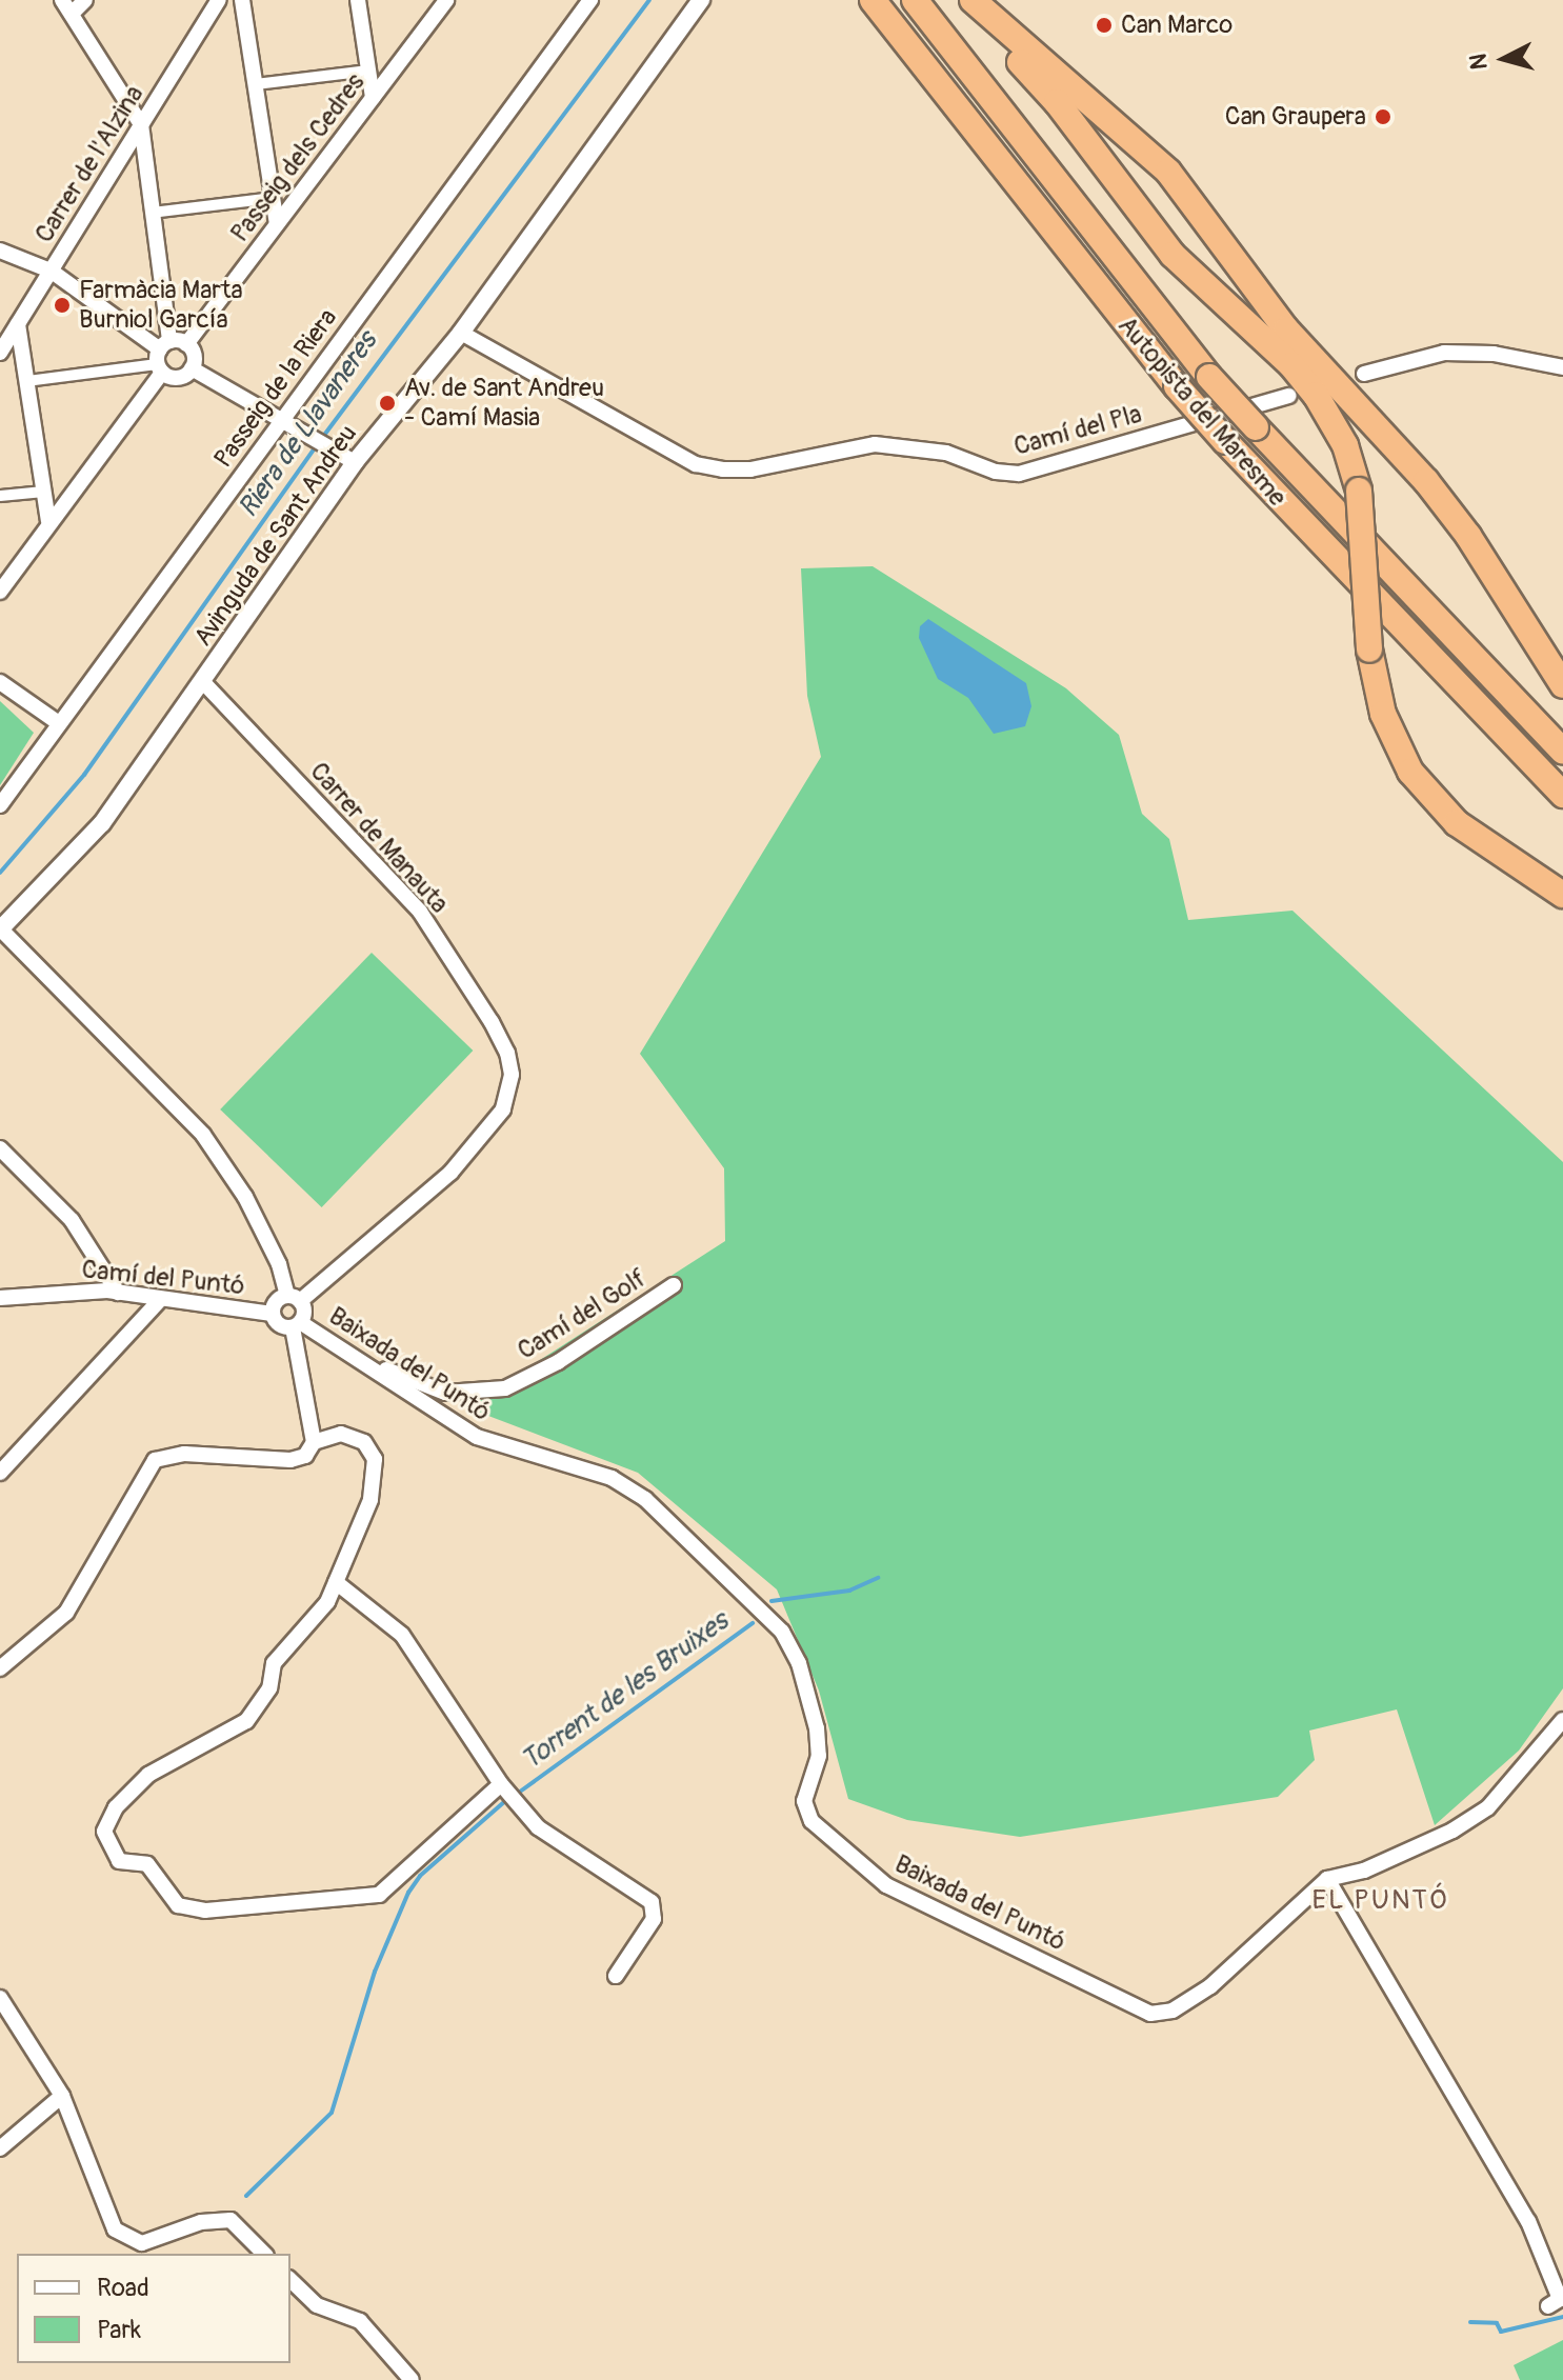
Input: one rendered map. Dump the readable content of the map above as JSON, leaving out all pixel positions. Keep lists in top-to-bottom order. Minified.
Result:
{"streets":{"highway":["Autopista del Maresme"],"street":["Passeig dels Cedres","Carrer de l'Alzina","Passeig de la Riera","Camí del Pla","Avinguda de Sant Andreu","Carrer de Manauta","Camí del Puntó","Camí del Golf","Baixada del Puntó"]},"crossings":[["Camí del Pla","Avinguda de Sant Andreu"],["Avinguda de Sant Andreu","Carrer de Manauta"],["Carrer de Manauta","Camí del Puntó"],["Carrer de Manauta","Baixada del Puntó"],["Camí del Puntó","Baixada del Puntó"],["Camí del Golf","Baixada del Puntó"]],"districts":["EL PUNTÓ"],"water":["Riera de Llavaneres","Torrent de les Bruixes"],"places":["Can Marco","Can Graupera","Farmàcia Marta Burniol García","Av. de Sant Andreu - Camí Masia"],"legend":["Road","Park"],"north":"left"}
